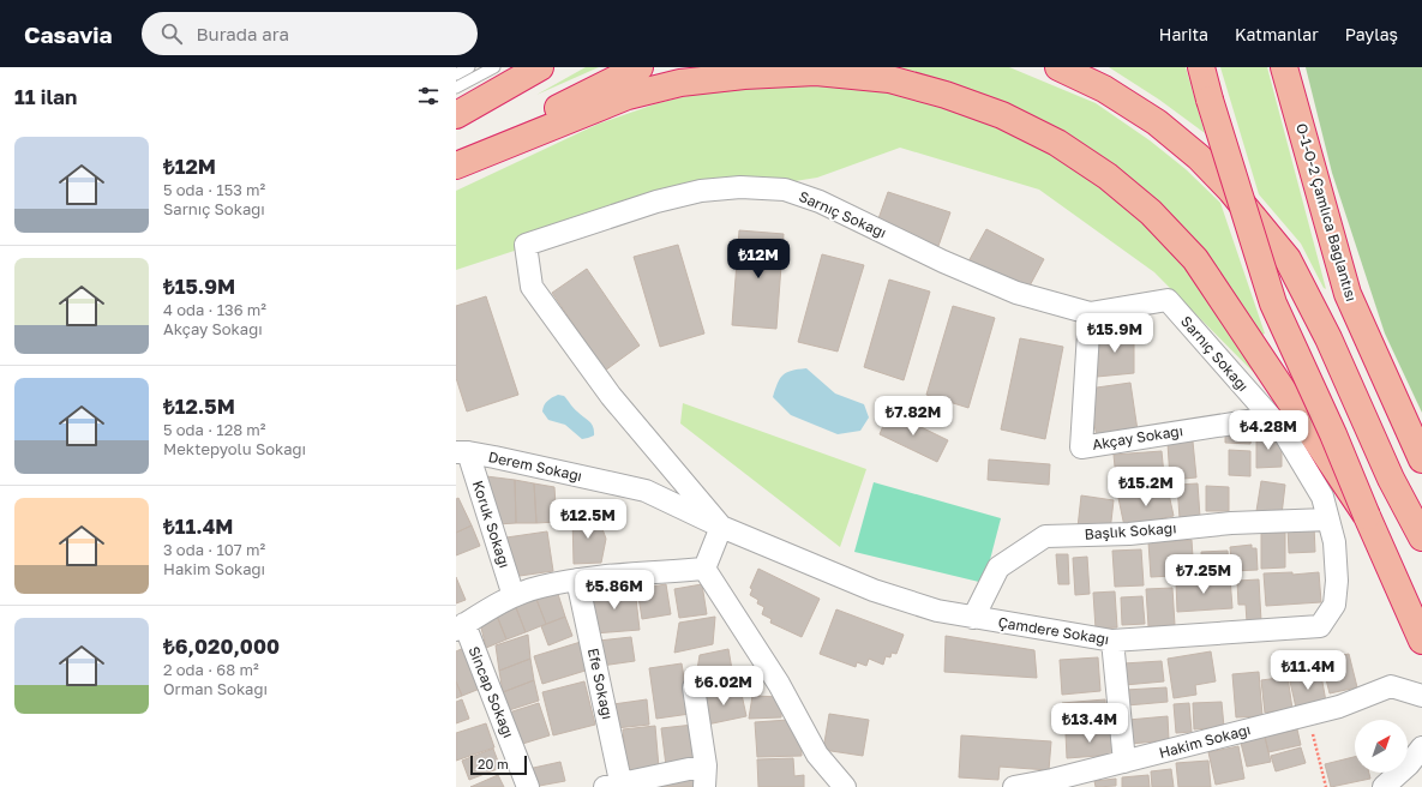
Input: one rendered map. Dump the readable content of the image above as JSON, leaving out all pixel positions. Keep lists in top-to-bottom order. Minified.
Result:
{"streets":{"highway":["O-1-O-2 Çamlıca Bağlantısı"],"street":["Sarnıç Sokağı","Akçay Sokağı","Derem Sokağı","Koruk Sokağı","Başlık Sokağı","Çamdere Sokağı","Efe Sokağı","Sincap Sokağı","Hakim Sokağı"]},"crossings":[["Sarnıç Sokağı","Akçay Sokağı"],["Sarnıç Sokağı","Derem Sokağı"],["Sarnıç Sokağı","Başlık Sokağı"],["Sarnıç Sokağı","Çamdere Sokağı"],["Derem Sokağı","Koruk Sokağı"],["Derem Sokağı","Çamdere Sokağı"],["Başlık Sokağı","Çamdere Sokağı"]],"scale_bar":"20 m","north":"top right","page":{"header":"Casavia","search":"Burada ara","nav":["Harita","Katmanlar","Paylaş"],"heading":"11 ilan","list":[{"name":"₺12M","note":"5 oda · 153 m² · Sarnıç Sokağı"},{"name":"₺15.9M","note":"4 oda · 136 m² · Akçay Sokağı"},{"name":"₺12.5M","note":"5 oda · 128 m² · Mektepyolu Sokağı"},{"name":"₺11.4M","note":"3 oda · 107 m² · Hakim Sokağı"},{"name":"₺6,020,000","note":"2 oda · 68 m² · Orman Sokağı"}],"price":["₺12M","₺15.9M","₺7.82M","₺4.28M","₺15.2M","₺12.5M","₺7.25M","₺5.86M","₺11.4M","₺6.02M","₺13.4M"],"scale":"20 m"}}
